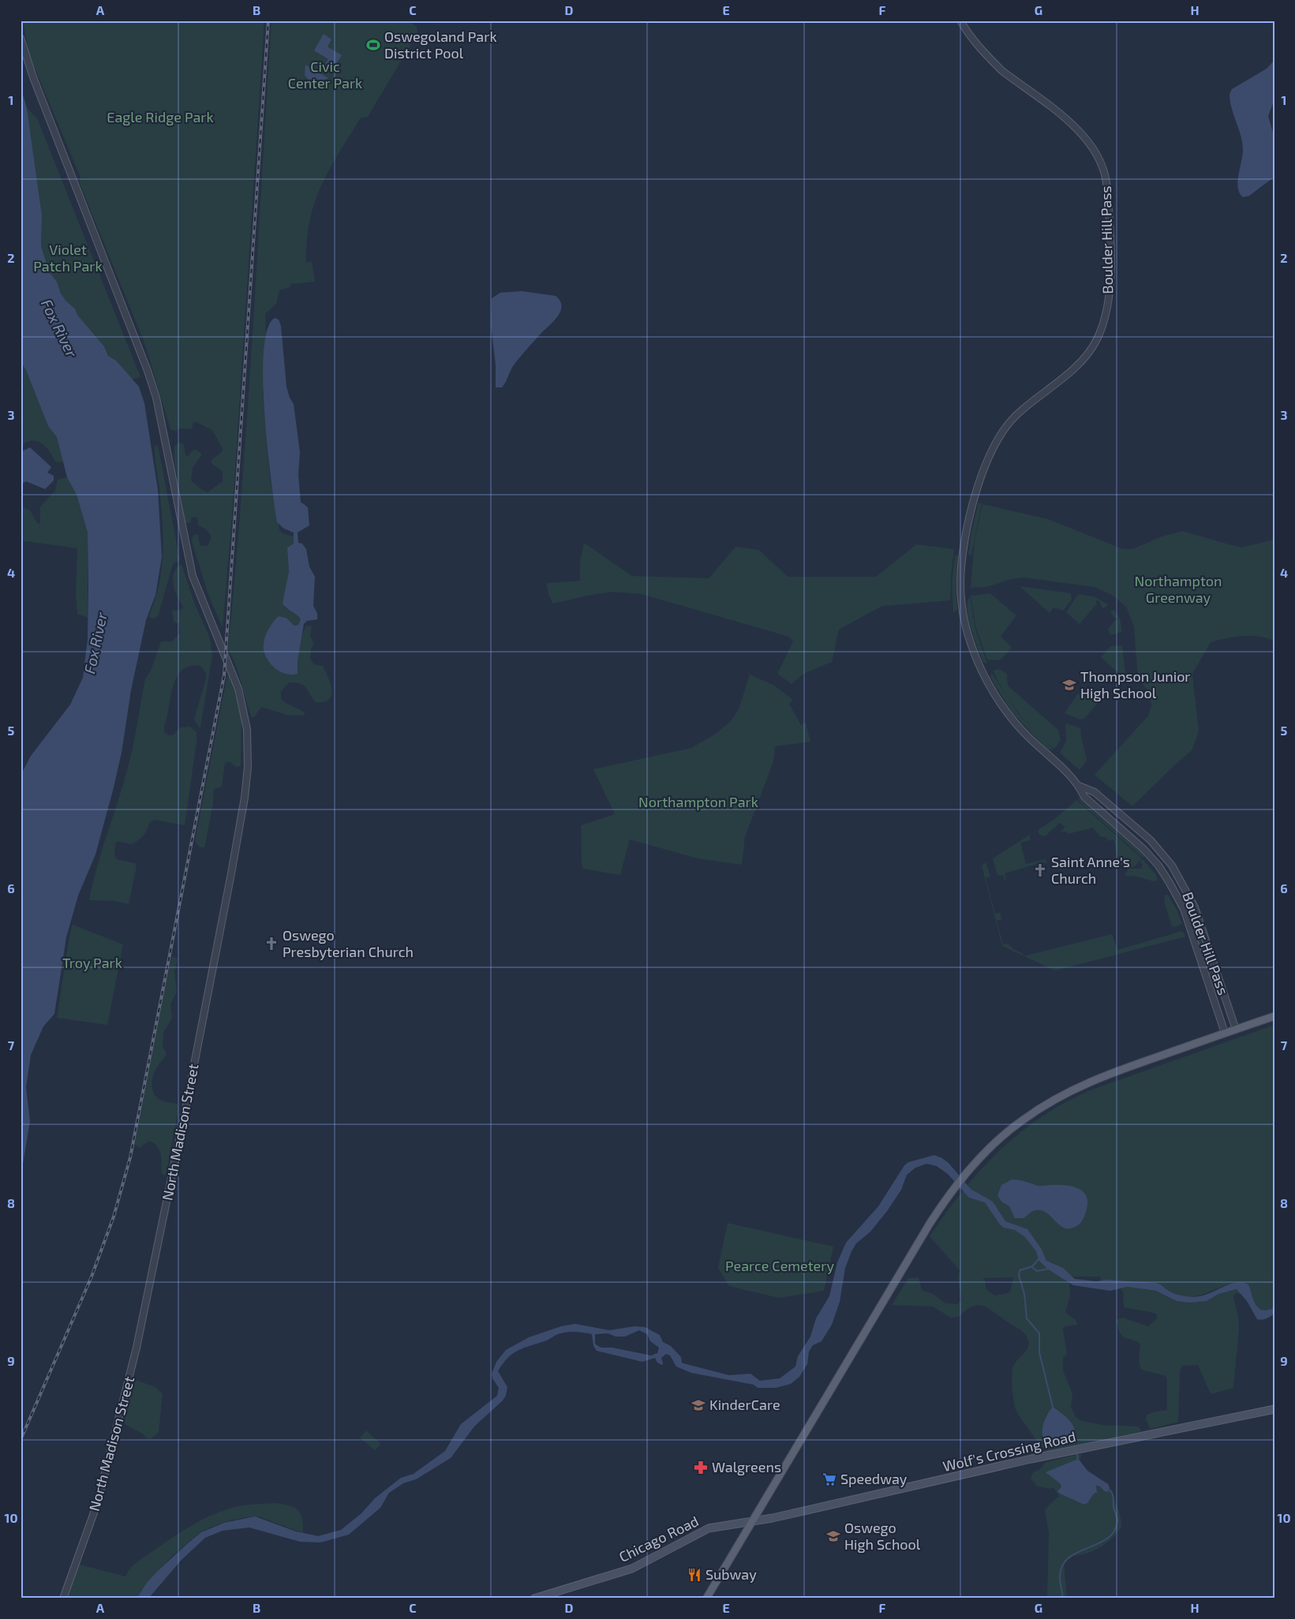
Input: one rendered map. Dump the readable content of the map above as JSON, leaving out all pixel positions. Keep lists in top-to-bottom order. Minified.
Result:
{"streets":{"main road":["Wolf's Crossing Road","Chicago Road"],"street":["Boulder Hill Pass","North Madison Street"]},"crossings":[["Wolf's Crossing Road","Chicago Road"]],"water":["Fox River"],"parks":["Civic Center Park","Eagle Ridge Park","Violet Patch Park","Northampton Greenway","Northampton Park","Troy Park","Pearce Cemetery"],"places":{"sports":["Oswegoland Park District Pool"],"school or university":["Thompson Junior High School","KinderCare","Oswego High School"],"church":["Saint Anne's Church","Oswego Presbyterian Church"],"pharmacy":["Walgreens"],"supermarket":["Speedway"],"restaurant":["Subway"]},"grid":{"columns":["A","B","C","D","E","F","G","H"],"rows":["1","2","3","4","5","6","7","8","9","10"]}}
